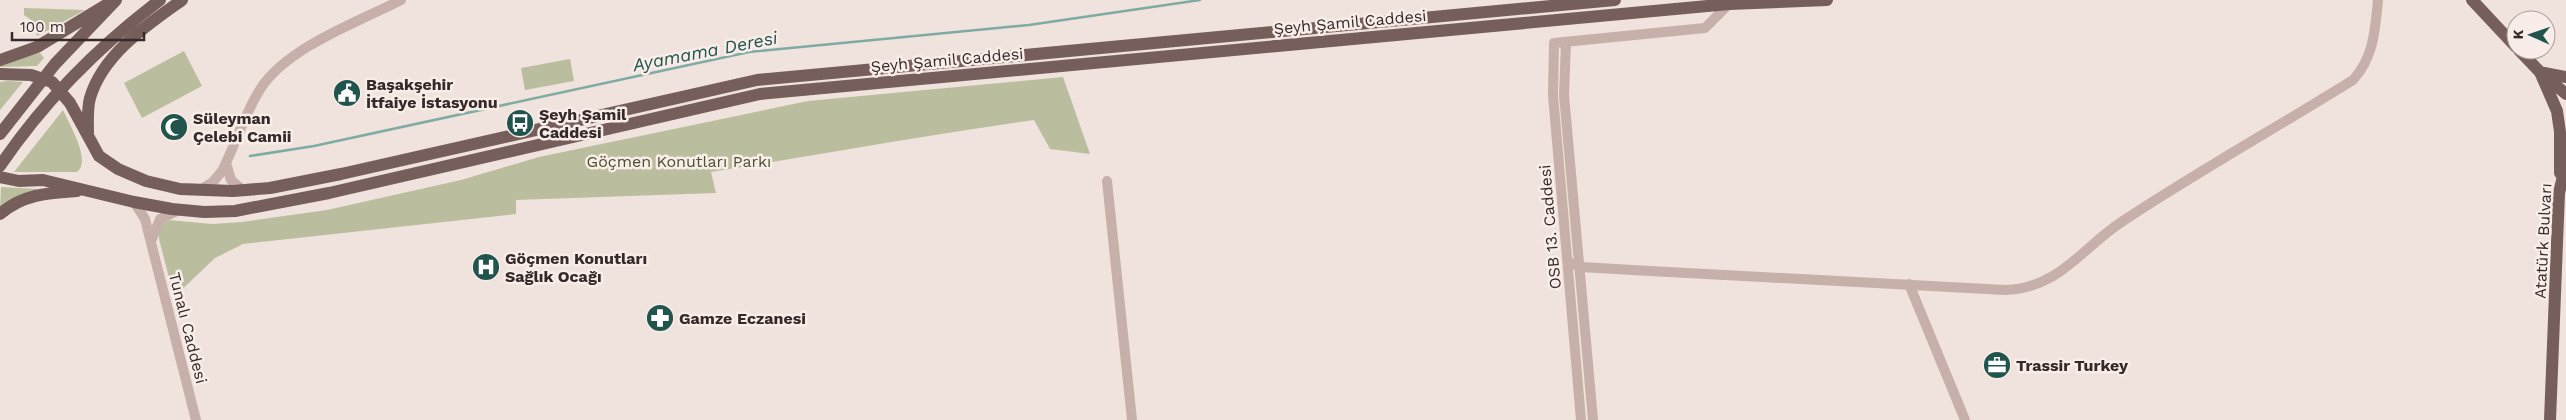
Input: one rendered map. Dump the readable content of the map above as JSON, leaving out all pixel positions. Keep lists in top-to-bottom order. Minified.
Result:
{"streets":{"main road":["Şeyh Şamil Caddesi","Atatürk Bulvarı"],"street":["OSB 13. Caddesi","Tunalı Caddesi"]},"crossings":[["Şeyh Şamil Caddesi","Tunalı Caddesi"]],"water":["Ayamama Deresi"],"parks":["Göçmen Konutları Parkı"],"places":{"public building":["Başakşehir İtfaiye İstasyonu"],"bus stop":["Şeyh Şamil Caddesi"],"mosque":["Süleyman Çelebi Camii"],"hospital":["Göçmen Konutları Sağlık Ocağı"],"pharmacy":["Gamze Eczanesi"],"office":["Trassir Turkey"]},"scale_bar":"100 m","north":"left"}
